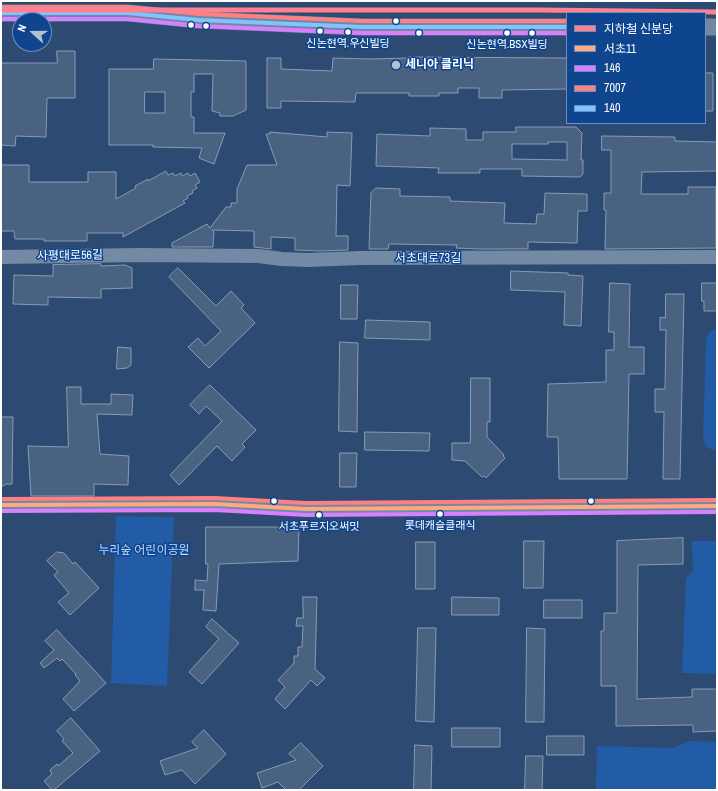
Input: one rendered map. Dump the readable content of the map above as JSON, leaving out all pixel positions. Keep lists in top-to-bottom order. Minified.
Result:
{"streets":{"street":["사평대로56길","서초대로73길"]},"crossings":[["사평대로56길","서초대로73길"]],"parks":["누리숲 어린이공원"],"places":["신논현역.우신빌딩","신논현역.BSX빌딩","세니아 클리닉","롯데캐슬클래식","서초푸르지오써밋"],"lines":["transit line 7007","metro line 신분당","transit line 140","transit line 146","transit line 서초11"],"legend":["지하철 신분당","서초11","146","7007","140"],"north":"left"}
